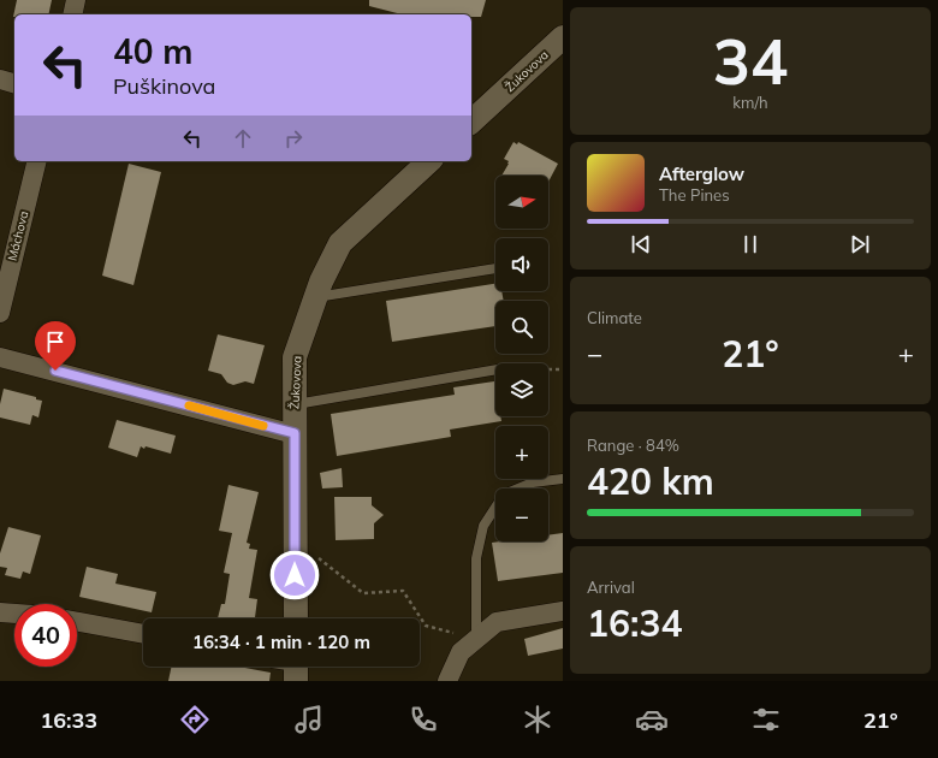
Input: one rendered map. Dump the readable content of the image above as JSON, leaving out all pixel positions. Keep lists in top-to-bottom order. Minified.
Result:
{"streets":{"street":["Žukovova","Máchova"]},"north":"right","page":{"tile":[["34","km/h"],"Climate",["Range · 84%","420 km"],["Arrival","16:34"]],"turn":["40 m","Puškinova"],"song":["Afterglow","The Pines"],"map_buttons":["+","−"],"heat":["−","21°","+"],"limit":"40","trip":"16:34 · 1 min · 120 m","tabs":["16:33","21°"]}}
